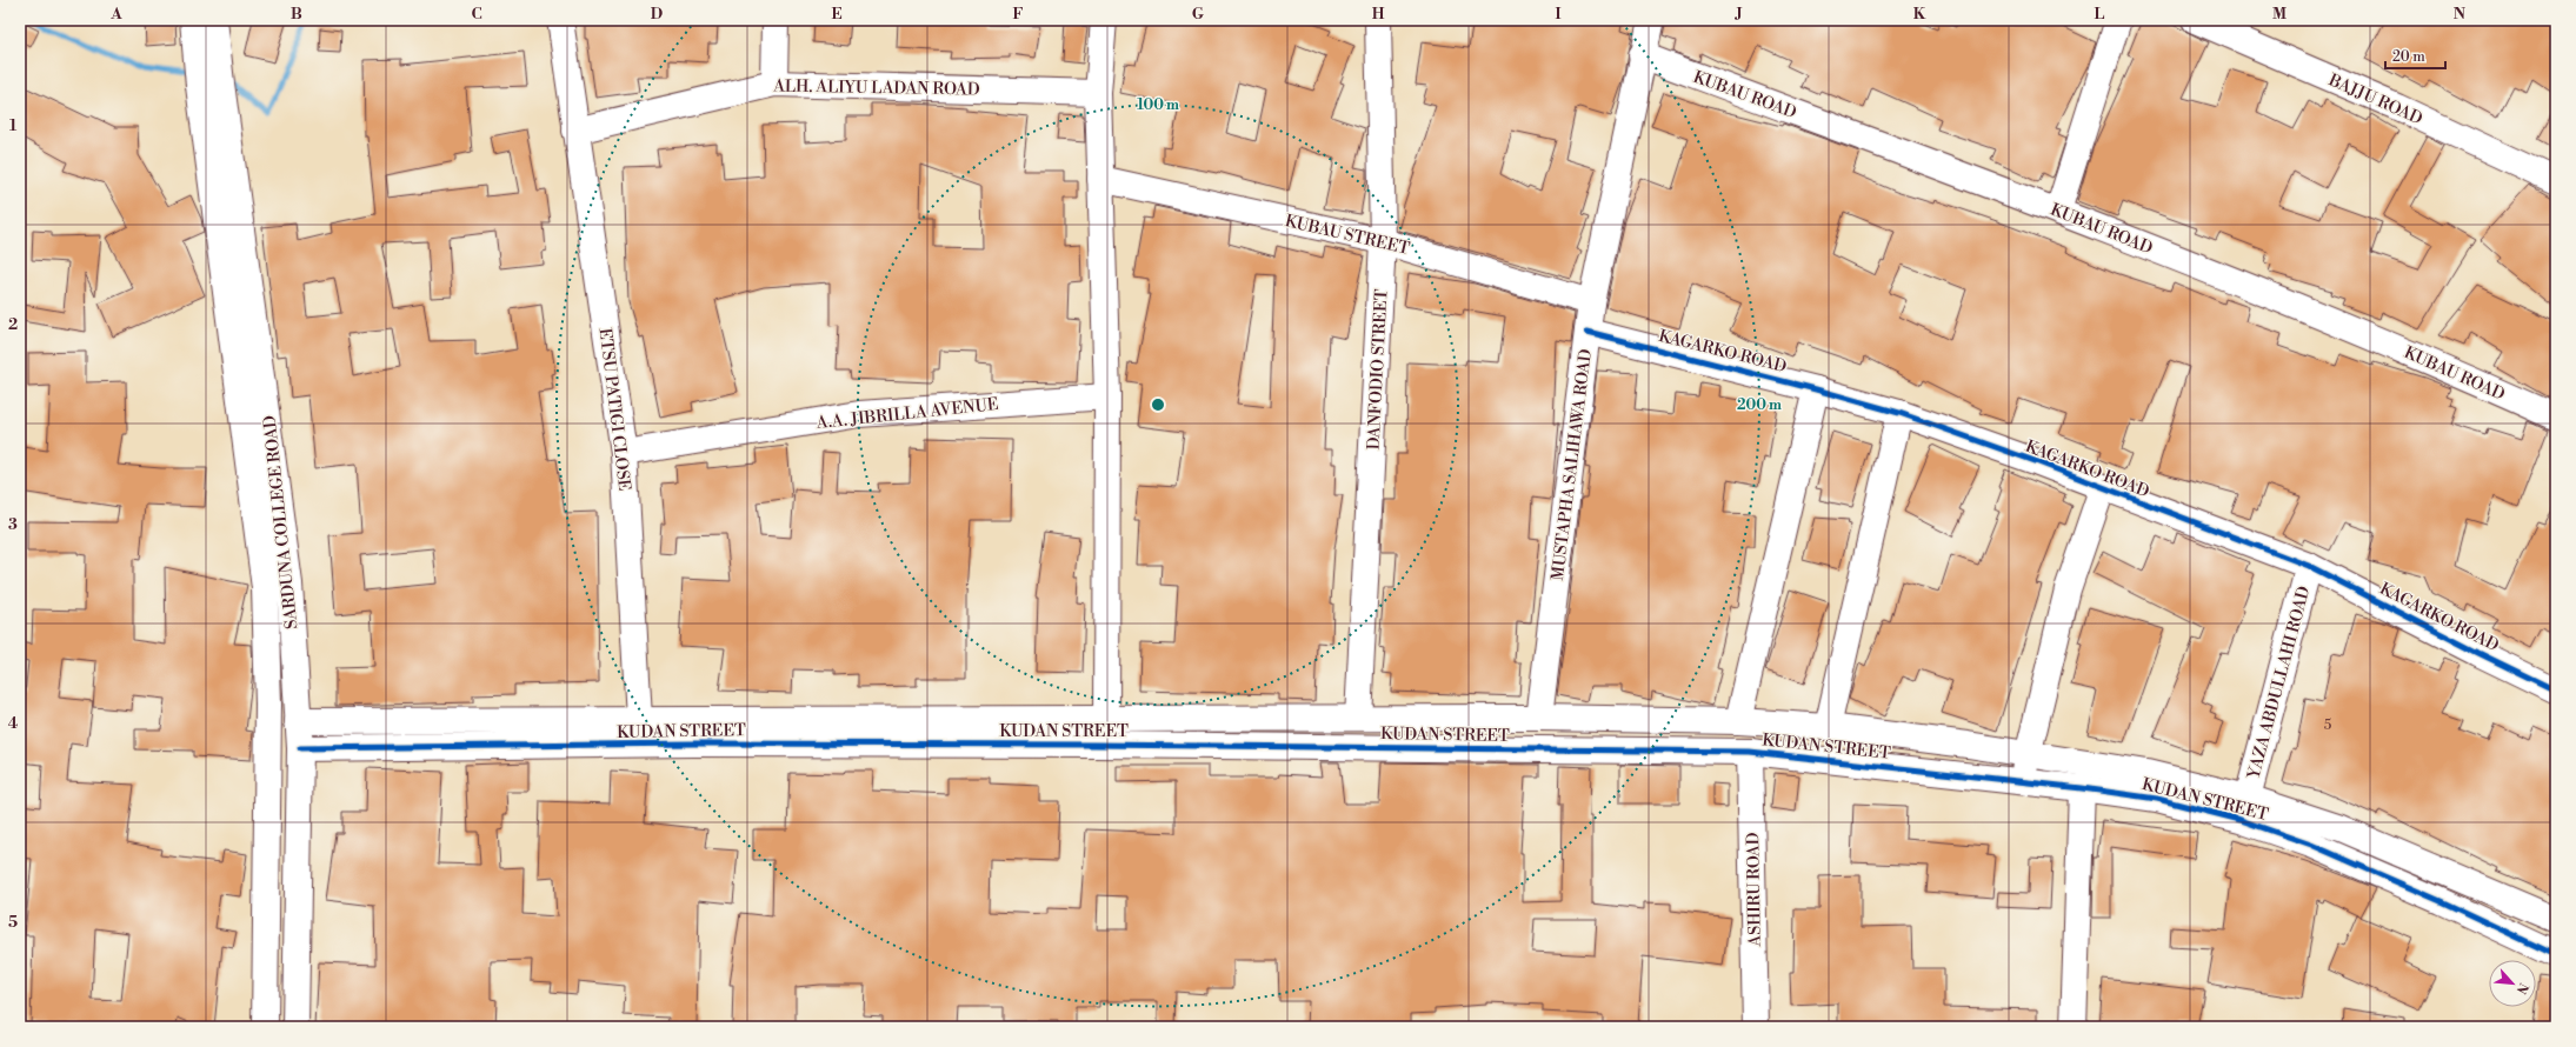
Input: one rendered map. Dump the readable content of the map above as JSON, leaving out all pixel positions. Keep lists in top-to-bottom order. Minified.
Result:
{"streets":{"street":["ALH. ALIYU LADAN ROAD","KUBAU ROAD","BAJJU ROAD","KUBAU STREET","KAGARKO ROAD","DANFODIO STREET","ETSU PATIGI CLOSE","A.A. JIBRILLA AVENUE","MUSTAPHA SALIHAWA ROAD","SARDUNA COLLEGE ROAD","YAZA ABDULLAHI ROAD","KUDAN STREET","ASHIRU ROAD"]},"crossings":[["ALH. ALIYU LADAN ROAD","ETSU PATIGI CLOSE"],["KUBAU ROAD","MUSTAPHA SALIHAWA ROAD"],["KUBAU STREET","DANFODIO STREET"],["KUBAU STREET","MUSTAPHA SALIHAWA ROAD"],["KAGARKO ROAD","MUSTAPHA SALIHAWA ROAD"],["KAGARKO ROAD","YAZA ABDULLAHI ROAD"],["ETSU PATIGI CLOSE","A.A. JIBRILLA AVENUE"],["SARDUNA COLLEGE ROAD","KUDAN STREET"],["KUDAN STREET","ASHIRU ROAD"]],"house_numbers":["5"],"scale_bar":"20 m","north":"bottom right","grid":{"columns":["A","B","C","D","E","F","G","H","I","J","K","L","M","N"],"rows":["1","2","3","4","5"]},"rings":["100 m","200 m"]}
